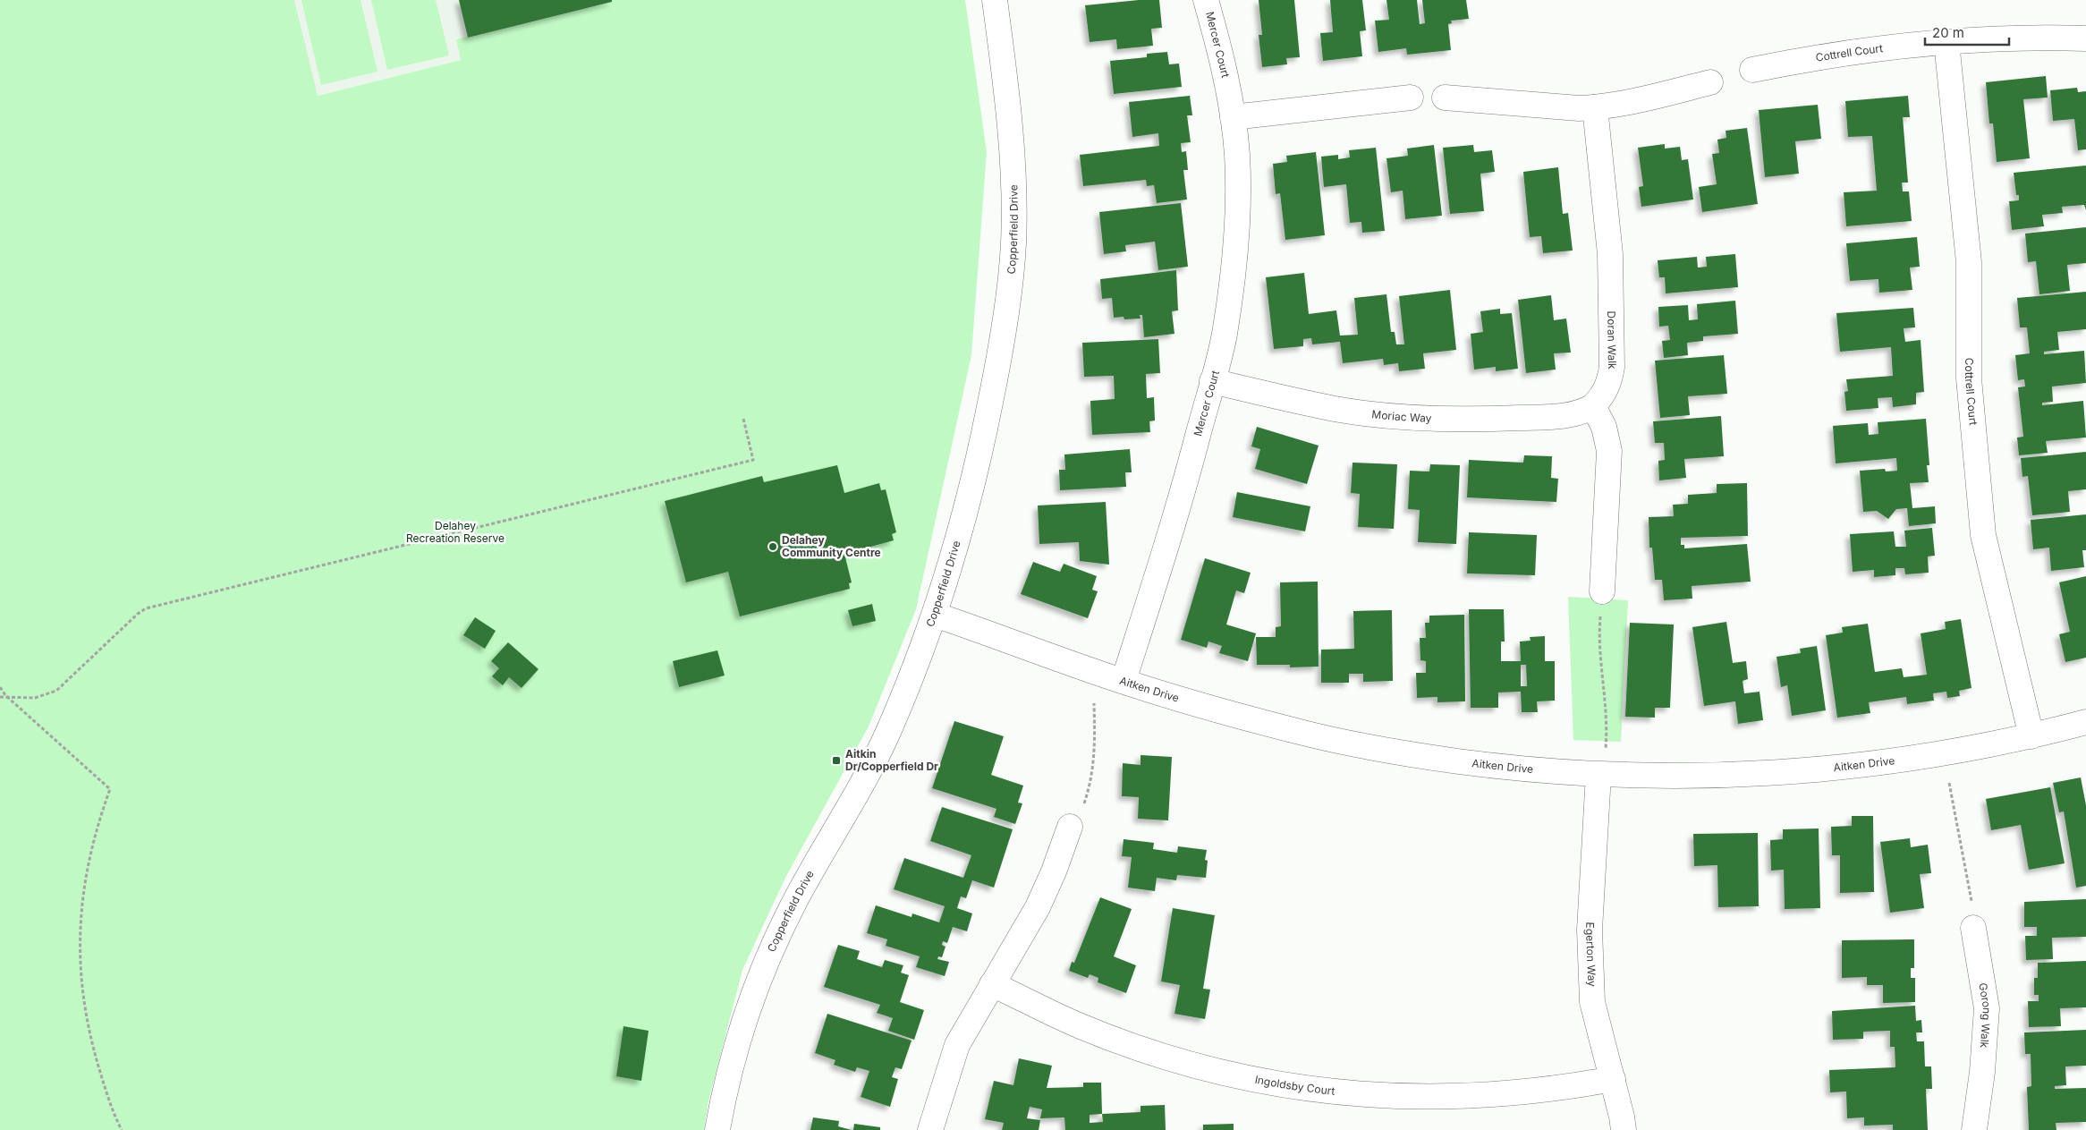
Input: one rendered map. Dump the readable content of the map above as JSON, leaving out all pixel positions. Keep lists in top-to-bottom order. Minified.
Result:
{"streets":{"street":["Mercer Court","Cottrell Court","Copperfield Drive","Doran Walk","Moriac Way","Aitken Drive","Egerton Way","Gorong Walk","Ingoldsby Court"]},"crossings":[["Mercer Court","Moriac Way"],["Mercer Court","Aitken Drive"],["Cottrell Court","Aitken Drive"],["Copperfield Drive","Aitken Drive"],["Doran Walk","Moriac Way"],["Aitken Drive","Egerton Way"],["Egerton Way","Ingoldsby Court"]],"parks":["Delahey Recreation Reserve"],"places":{"other":["Delahey Community Centre"],"transit":["Aitkin Dr/Copperfield Dr"]},"scale_bar":"20 m"}
